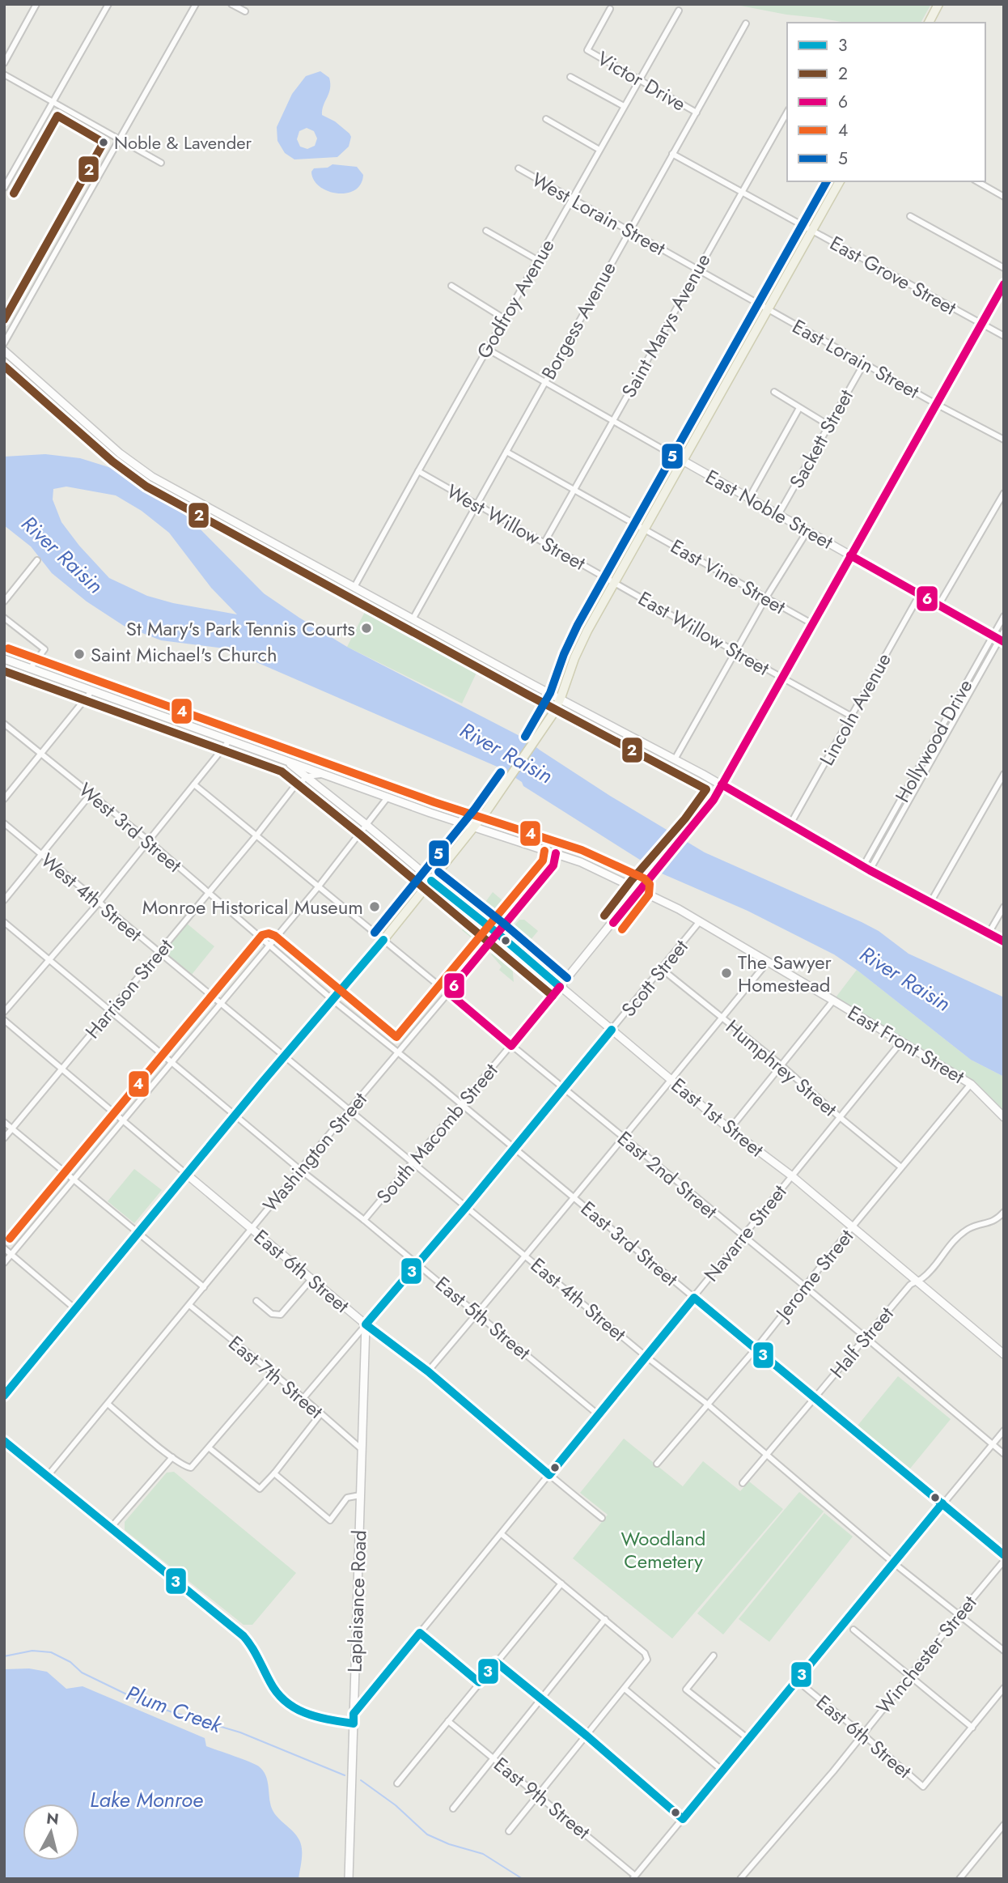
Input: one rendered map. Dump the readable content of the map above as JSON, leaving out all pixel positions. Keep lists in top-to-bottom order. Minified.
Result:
{"streets":{"street":["Victor Drive","West Lorain Street","East Grove Street","Godfroy Avenue","Borgess Avenue","Saint Marys Avenue","East Lorain Street","Sackett Street","East Noble Street","West Willow Street","East Vine Street","East Willow Street","Lincoln Avenue","Hollywood Drive","West 3rd Street","West 4th Street","Scott Street","Harrison Street","East Front Street","Humphrey Street","East 1st Street","South Macomb Street","Washington Street","East 2nd Street","Navarre Street","East 3rd Street","East 6th Street","Jerome Street","East 4th Street","East 5th Street","Half Street","East 7th Street","Laplaisance Road","Winchester Street","East 9th Street"]},"crossings":[["Victor Drive","Godfroy Avenue"],["Victor Drive","Borgess Avenue"],["West Lorain Street","Godfroy Avenue"],["West Lorain Street","Borgess Avenue"],["West Lorain Street","Saint Marys Avenue"],["West Lorain Street","East Lorain Street"],["East Grove Street","Borgess Avenue"],["East Grove Street","Saint Marys Avenue"],["Godfroy Avenue","West Willow Street"],["Borgess Avenue","West Willow Street"],["Borgess Avenue","East Vine Street"],["Saint Marys Avenue","West Willow Street"],["Saint Marys Avenue","East Vine Street"],["East Lorain Street","Sackett Street"],["Sackett Street","East Noble Street"],["East Noble Street","Lincoln Avenue"],["East Noble Street","Hollywood Drive"],["West Willow Street","East Willow Street"],["East Willow Street","Lincoln Avenue"],["West 3rd Street","Harrison Street"],["West 3rd Street","East 3rd Street"],["West 4th Street","Harrison Street"],["West 4th Street","East 4th Street"],["Scott Street","East Front Street"],["Scott Street","Humphrey Street"],["Scott Street","East 1st Street"],["Scott Street","East 2nd Street"],["Scott Street","East 3rd Street"],["Scott Street","East 6th Street"],["Scott Street","East 4th Street"],["Scott Street","East 5th Street"],["Scott Street","East 7th Street"],["Scott Street","Laplaisance Road"],["Harrison Street","East 1st Street"],["Harrison Street","East 2nd Street"],["Harrison Street","East 5th Street"],["East Front Street","East 1st Street"],["East Front Street","South Macomb Street"],["East Front Street","Washington Street"],["East Front Street","Navarre Street"],["East Front Street","Jerome Street"],["Humphrey Street","Navarre Street"],["Humphrey Street","Jerome Street"],["East 1st Street","South Macomb Street"],["East 1st Street","Washington Street"],["East 1st Street","Navarre Street"],["East 1st Street","Jerome Street"],["East 1st Street","Half Street"],["South Macomb Street","East 2nd Street"],["South Macomb Street","East 3rd Street"],["South Macomb Street","East 4th Street"],["South Macomb Street","East 5th Street"],["Washington Street","East 2nd Street"],["Washington Street","East 3rd Street"],["Washington Street","East 6th Street"],["Washington Street","East 4th Street"],["Washington Street","East 5th Street"],["Washington Street","East 7th Street"],["East 2nd Street","Navarre Street"],["East 2nd Street","Jerome Street"],["East 2nd Street","Half Street"],["Navarre Street","East 3rd Street"],["Navarre Street","East 6th Street"],["Navarre Street","East 4th Street"],["Navarre Street","East 5th Street"],["Navarre Street","Laplaisance Road"],["East 3rd Street","Jerome Street"],["East 3rd Street","Half Street"],["East 6th Street","Laplaisance Road"],["East 6th Street","Winchester Street"],["Jerome Street","East 4th Street"],["East 4th Street","Half Street"],["East 4th Street","Winchester Street"],["East 7th Street","Laplaisance Road"]],"water":["River Raisin","Plum Creek","Lake Monroe"],"parks":["Woodland Cemetery"],"places":["Noble & Lavender","St Mary's Park Tennis Courts","Saint Michael's Church","Monroe Historical Museum","The Sawyer Homestead"],"lines":["transit line 2","transit line 5","transit line 6","transit line 4","transit line 3"],"legend":["3","2","6","4","5"],"north":"top"}
